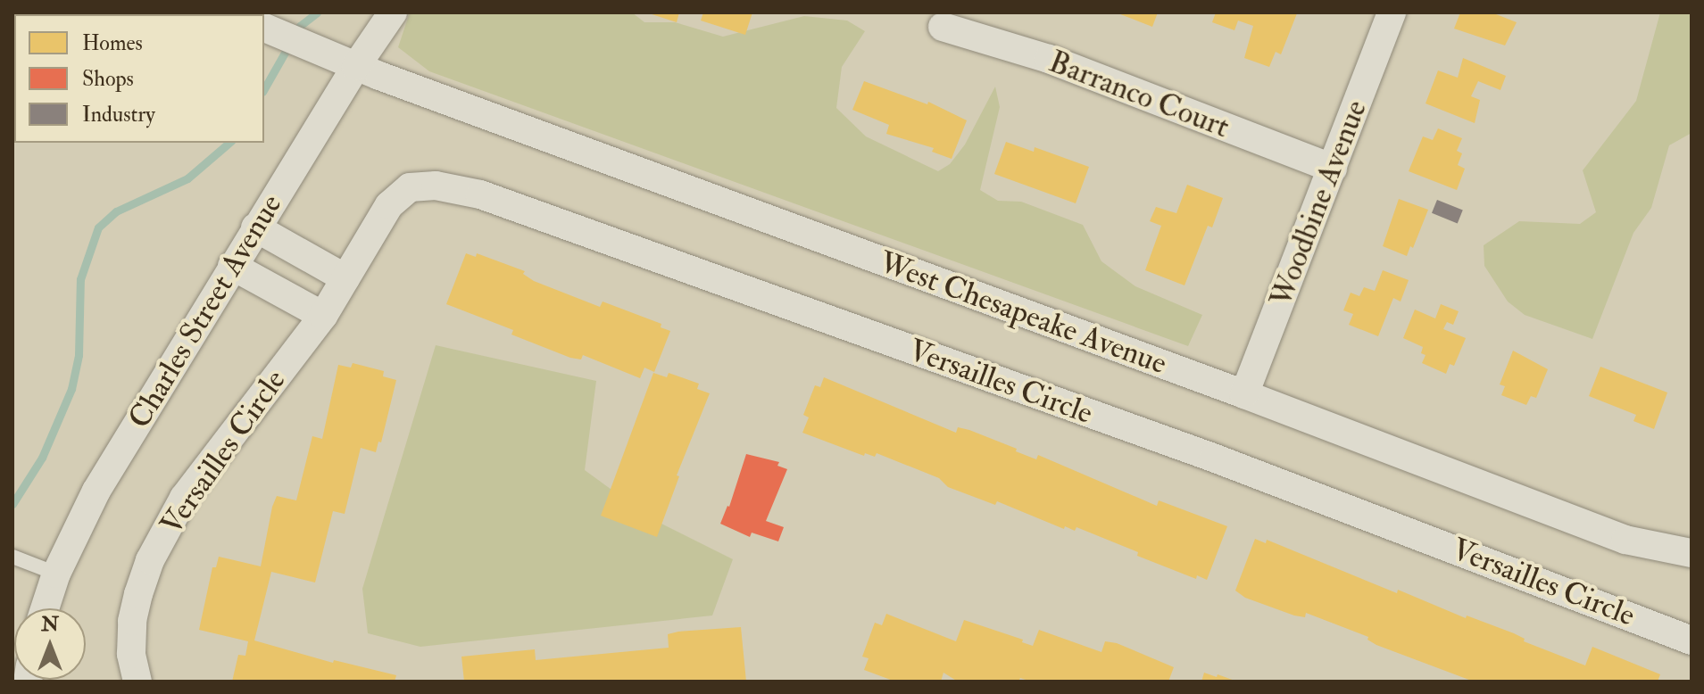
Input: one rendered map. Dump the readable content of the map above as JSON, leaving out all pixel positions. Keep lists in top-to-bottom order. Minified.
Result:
{"streets":{"street":["Barranco Court","Woodbine Avenue","Charles Street Avenue","West Chesapeake Avenue","Versailles Circle"]},"crossings":[["Barranco Court","Woodbine Avenue"],["Woodbine Avenue","West Chesapeake Avenue"],["Charles Street Avenue","West Chesapeake Avenue"]],"legend":["Homes","Shops","Industry"],"north":"top"}
